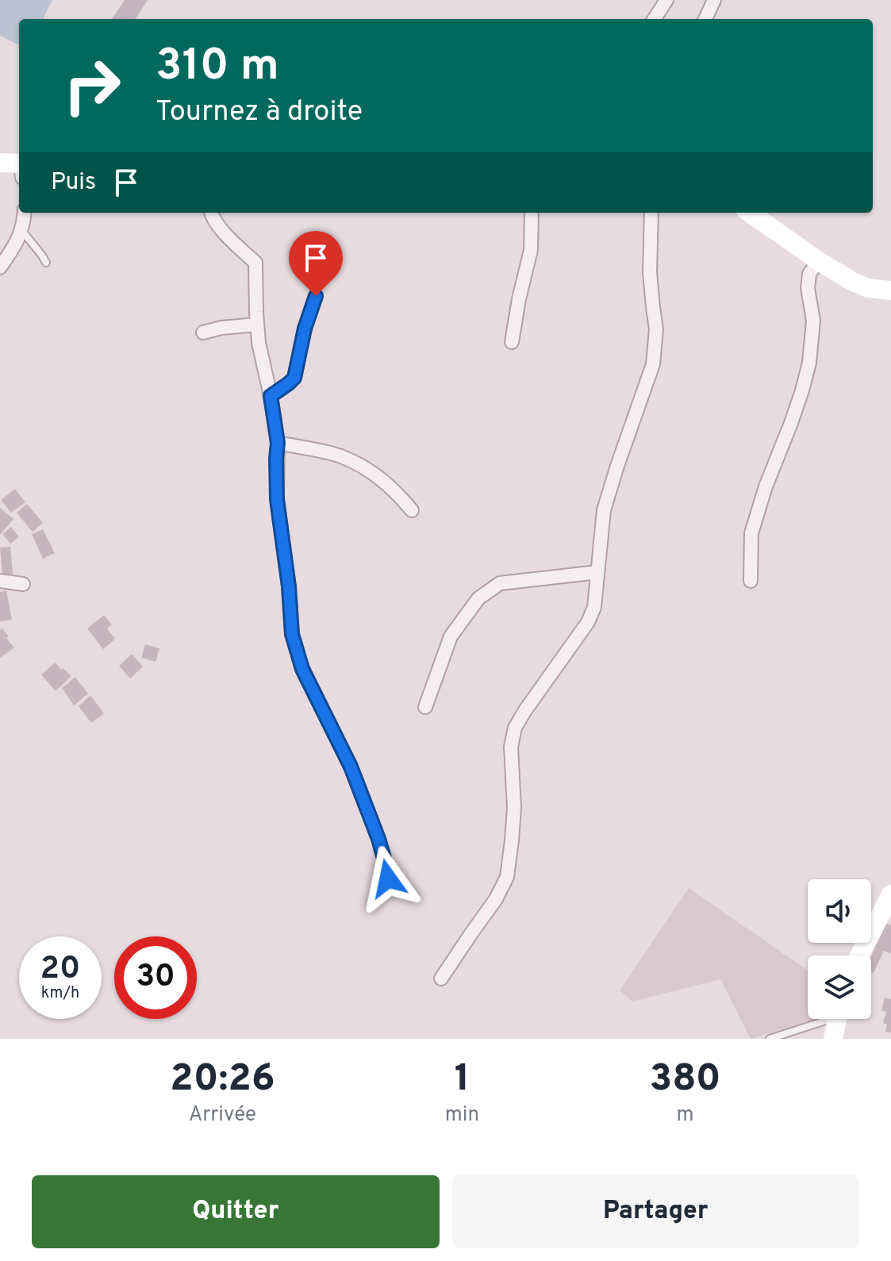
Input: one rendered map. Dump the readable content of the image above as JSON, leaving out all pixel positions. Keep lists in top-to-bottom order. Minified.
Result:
{"page":{"turn":["310 m","Tournez à droite"],"then":"Puis","speed":"20 km/h","limit":"30","eta":["20:26","Arrivée","1","min","380","m"],"buttons":["Quitter","Partager"]}}
